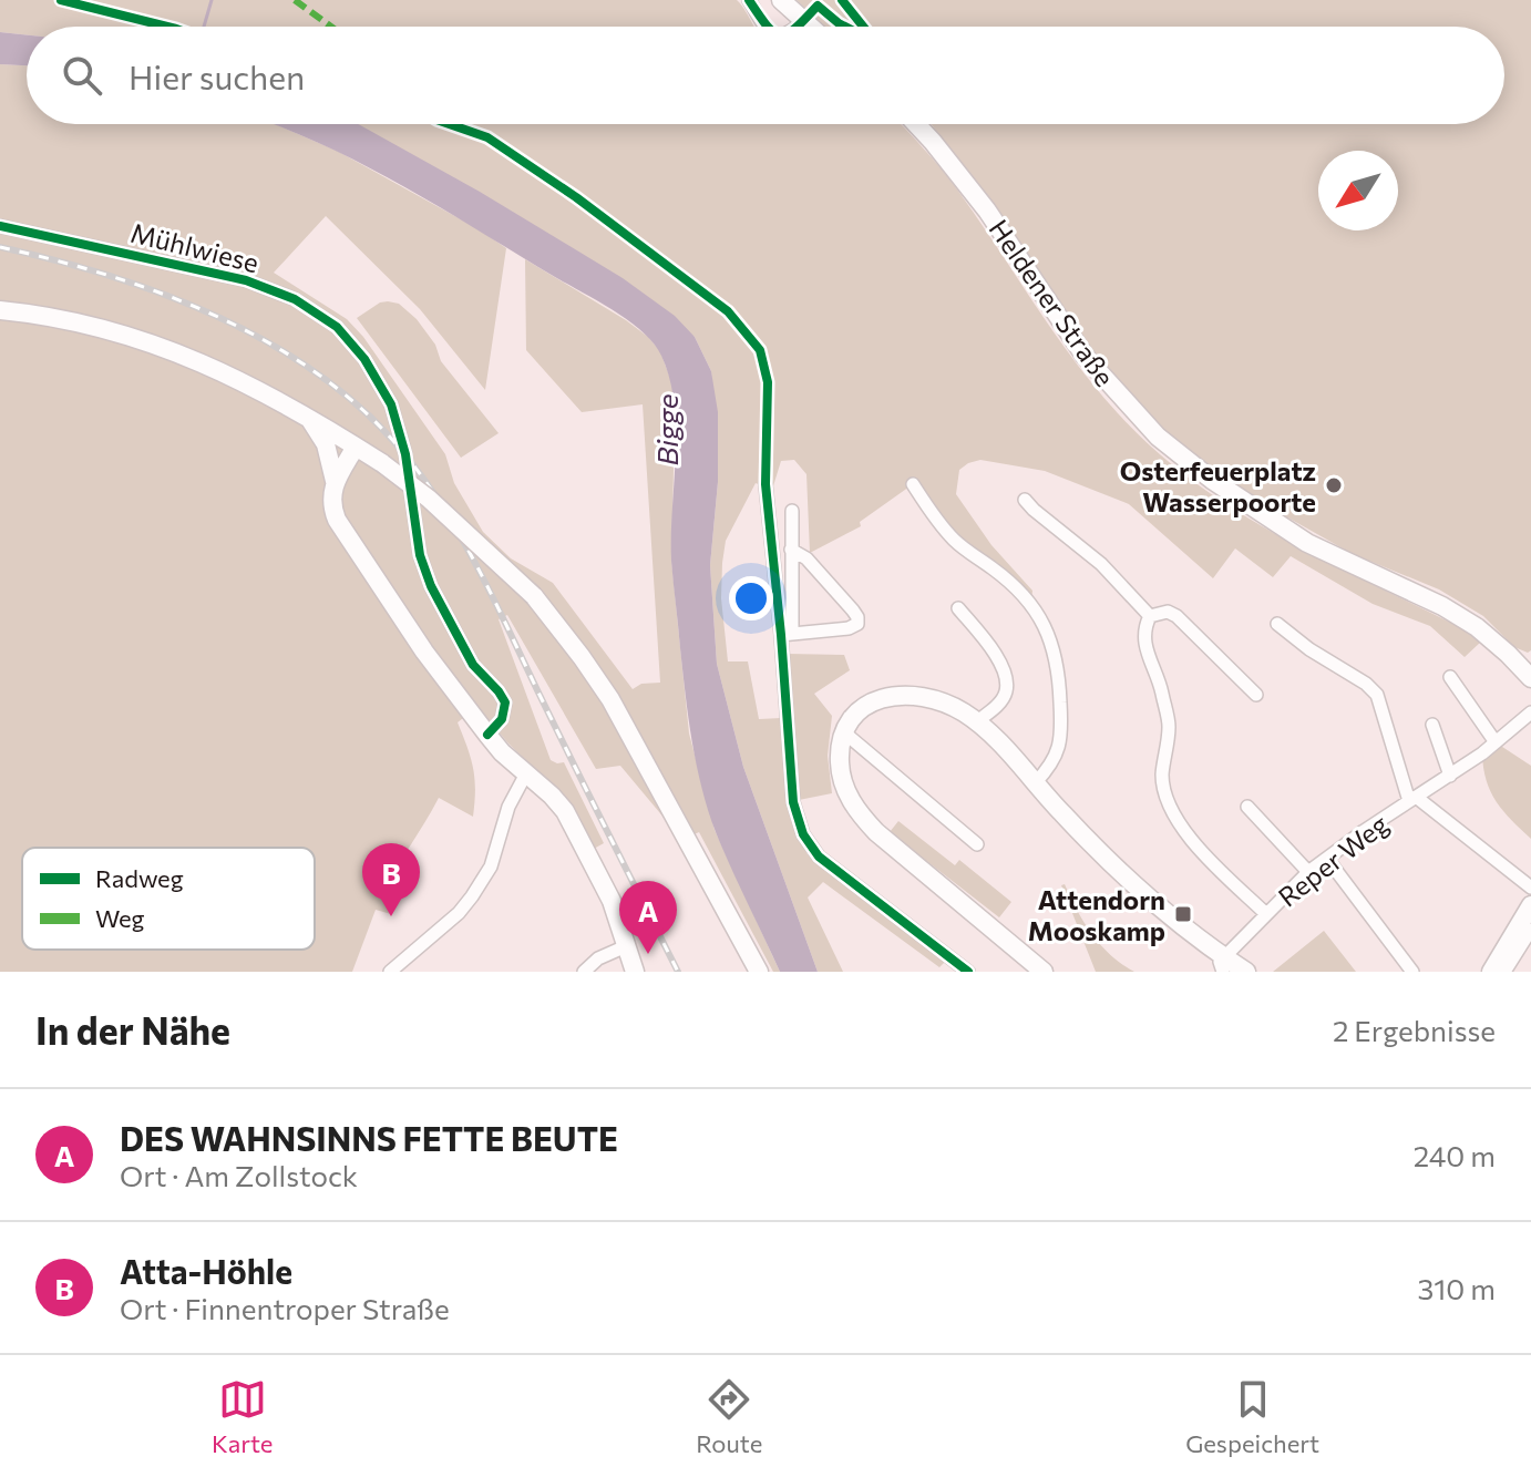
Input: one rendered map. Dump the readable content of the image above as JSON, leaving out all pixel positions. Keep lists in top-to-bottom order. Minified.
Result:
{"streets":{"main road":["Heldener Straße"],"street":["Mühlwiese","Reper Weg"]},"water":["Bigge"],"places":{"other":["Osterfeuerplatz Wasserpoorte"],"transit":["Attendorn Mooskamp"]},"legend":["Radweg","Weg"],"north":"bottom left","page":{"search":"Hier suchen","pins":["B","A"],"heading":["In der Nähe","2 Ergebnisse"],"list":[{"mark":"A","name":"DES WAHNSINNS FETTE BEUTE","note":"Ort · Am Zollstock","value":"240 m"},{"mark":"B","name":"Atta-Höhle","note":"Ort · Finnentroper Straße","value":"310 m"}],"nav":["Karte","Route","Gespeichert"]}}
